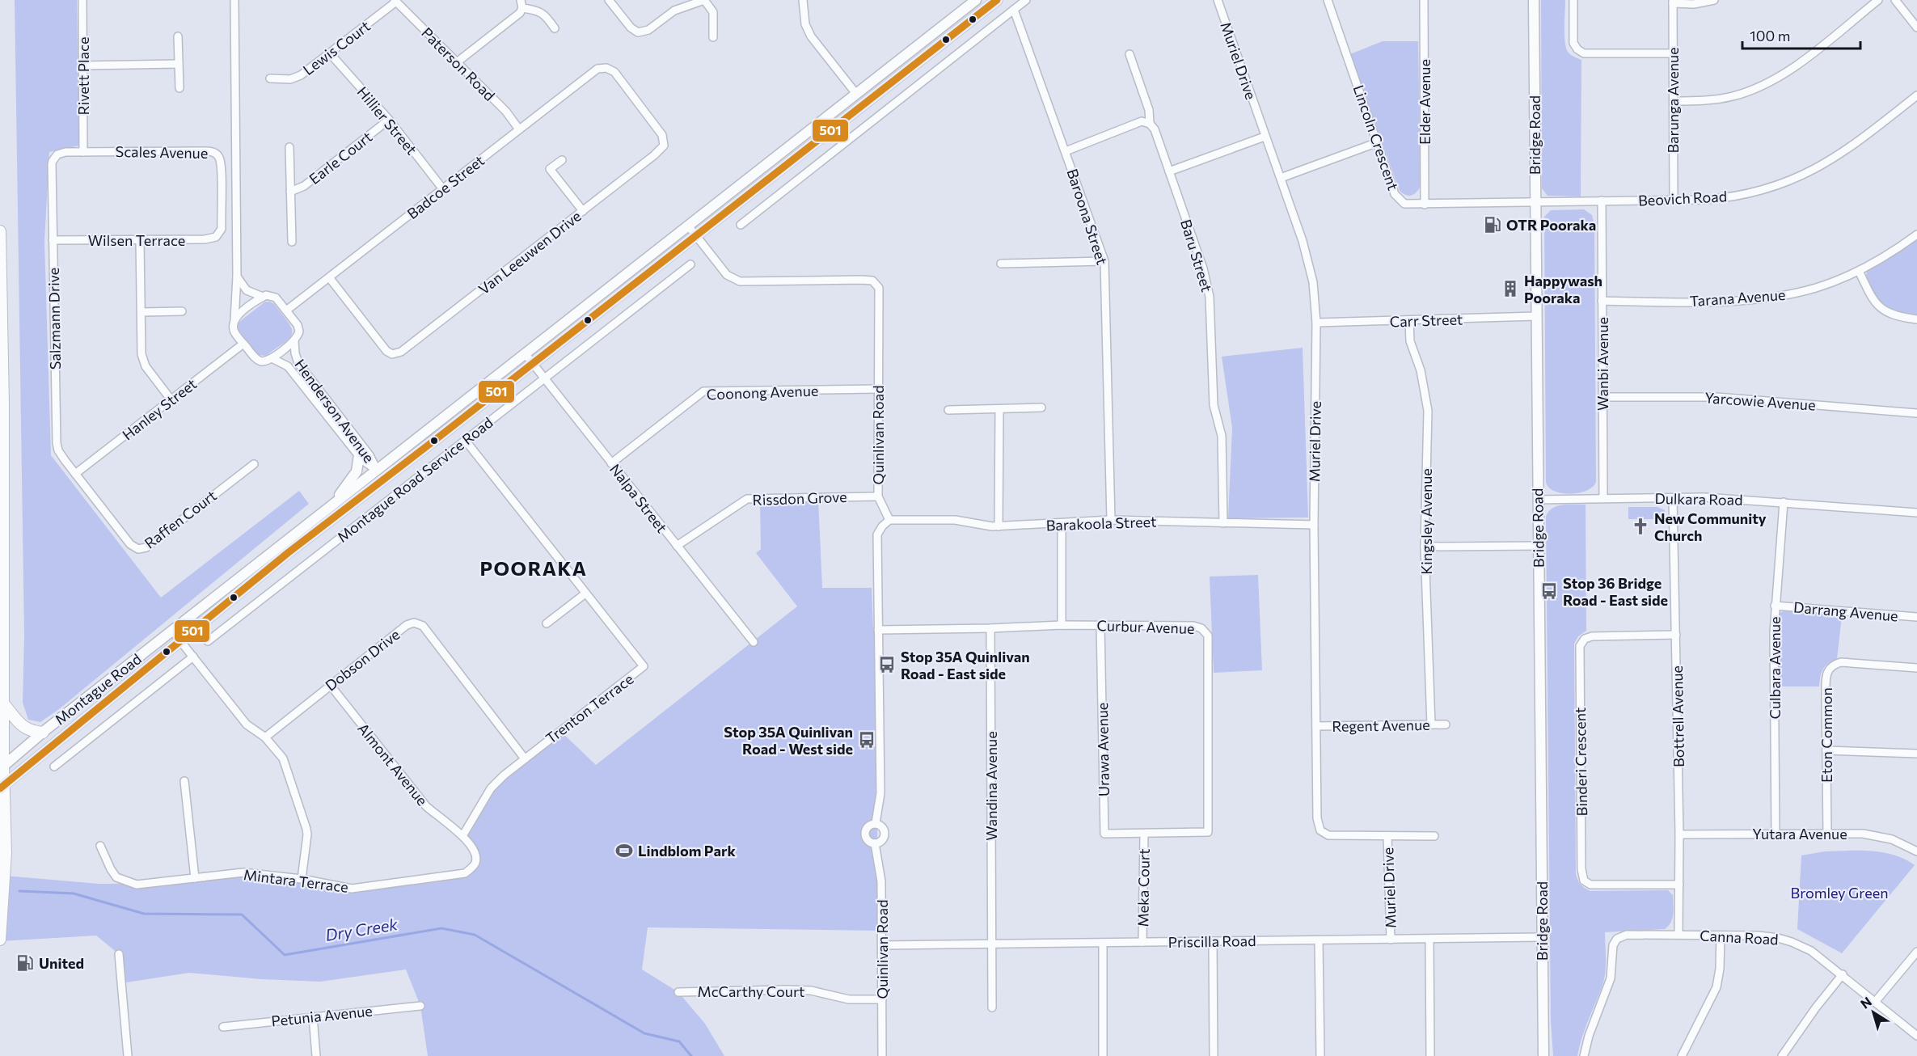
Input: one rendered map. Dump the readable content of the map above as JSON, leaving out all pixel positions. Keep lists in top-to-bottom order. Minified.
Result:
{"streets":{"main road":["Bridge Road","Montague Road"],"street":["Lewis Court","Muriel Drive","Paterson Road","Rivett Place","Barunga Avenue","Elder Avenue","Hillier Street","Lincoln Crescent","Scales Avenue","Earle Court","Badcoe Street","Beovich Road","Baroona Street","Wilsen Terrace","Van Leeuwen Drive","Baru Street","Tarana Avenue","Salzmann Drive","Carr Street","Wanbi Avenue","Coonong Avenue","Yarcowie Avenue","Hanley Street","Henderson Avenue","Quinlivan Road","Montague Road Service Road","Nalpa Street","Rissdon Grove","Dulkara Road","Raffen Court","Kingsley Avenue","Barakoola Street","Darrang Avenue","Curbur Avenue","Dobson Drive","Culbara Avenue","Trenton Terrace","Bottrell Avenue","Regent Avenue","Eton Common","Urawa Avenue","Binderi Crescent","Almont Avenue","Wandina Avenue","Yutara Avenue","Mintara Terrace","Meka Court","Canna Road","Priscilla Road","McCarthy Court","Petunia Avenue"]},"crossings":[["Lewis Court","Paterson Road"],["Lewis Court","Hillier Street"],["Muriel Drive","Carr Street"],["Muriel Drive","Barakoola Street"],["Muriel Drive","Regent Avenue"],["Muriel Drive","Priscilla Road"],["Paterson Road","Badcoe Street"],["Rivett Place","Scales Avenue"],["Barunga Avenue","Beovich Road"],["Elder Avenue","Lincoln Crescent"],["Hillier Street","Earle Court"],["Hillier Street","Badcoe Street"],["Bridge Road","Lincoln Crescent"],["Bridge Road","Beovich Road"],["Bridge Road","Carr Street"],["Bridge Road","Dulkara Road"],["Bridge Road","Priscilla Road"],["Lincoln Crescent","Beovich Road"],["Scales Avenue","Wilsen Terrace"],["Scales Avenue","Salzmann Drive"],["Badcoe Street","Van Leeuwen Drive"],["Badcoe Street","Hanley Street"],["Badcoe Street","Henderson Avenue"],["Beovich Road","Wanbi Avenue"],["Baroona Street","Barakoola Street"],["Wilsen Terrace","Salzmann Drive"],["Baru Street","Barakoola Street"],["Tarana Avenue","Wanbi Avenue"],["Salzmann Drive","Hanley Street"],["Salzmann Drive","Raffen Court"],["Carr Street","Kingsley Avenue"],["Wanbi Avenue","Yarcowie Avenue"],["Wanbi Avenue","Dulkara Road"],["Coonong Avenue","Quinlivan Road"],["Coonong Avenue","Nalpa Street"],["Hanley Street","Henderson Avenue"],["Hanley Street","Raffen Court"],["Henderson Avenue","Montague Road"],["Quinlivan Road","Rissdon Grove"],["Quinlivan Road","Barakoola Street"],["Quinlivan Road","Montague Road"],["Quinlivan Road","Priscilla Road"],["Quinlivan Road","McCarthy Court"],["Montague Road Service Road","Nalpa Street"],["Montague Road Service Road","Trenton Terrace"],["Nalpa Street","Rissdon Grove"],["Nalpa Street","Montague Road"],["Dulkara Road","Culbara Avenue"],["Dulkara Road","Bottrell Avenue"],["Kingsley Avenue","Regent Avenue"],["Darrang Avenue","Culbara Avenue"],["Curbur Avenue","Urawa Avenue"],["Curbur Avenue","Wandina Avenue"],["Curbur Avenue","Meka Court"],["Dobson Drive","Trenton Terrace"],["Dobson Drive","Almont Avenue"],["Culbara Avenue","Yutara Avenue"],["Trenton Terrace","Almont Avenue"],["Trenton Terrace","Mintara Terrace"],["Bottrell Avenue","Binderi Crescent"],["Bottrell Avenue","Yutara Avenue"],["Bottrell Avenue","Canna Road"],["Eton Common","Yutara Avenue"],["Urawa Avenue","Meka Court"],["Almont Avenue","Mintara Terrace"],["Wandina Avenue","Priscilla Road"],["Meka Court","Priscilla Road"]],"districts":["POORAKA"],"water":["Dry Creek"],"parks":["Bromley Green"],"places":{"fuel station":["OTR Pooraka","United"],"building":["Happywash Pooraka"],"church":["New Community Church"],"bus stop":["Stop 36 Bridge Road - East side","Stop 35A Quinlivan Road - East side","Stop 35A Quinlivan Road - West side"],"sports":["Lindblom Park"]},"lines":["transit line 501"],"scale_bar":"100 m","north":"top left"}
